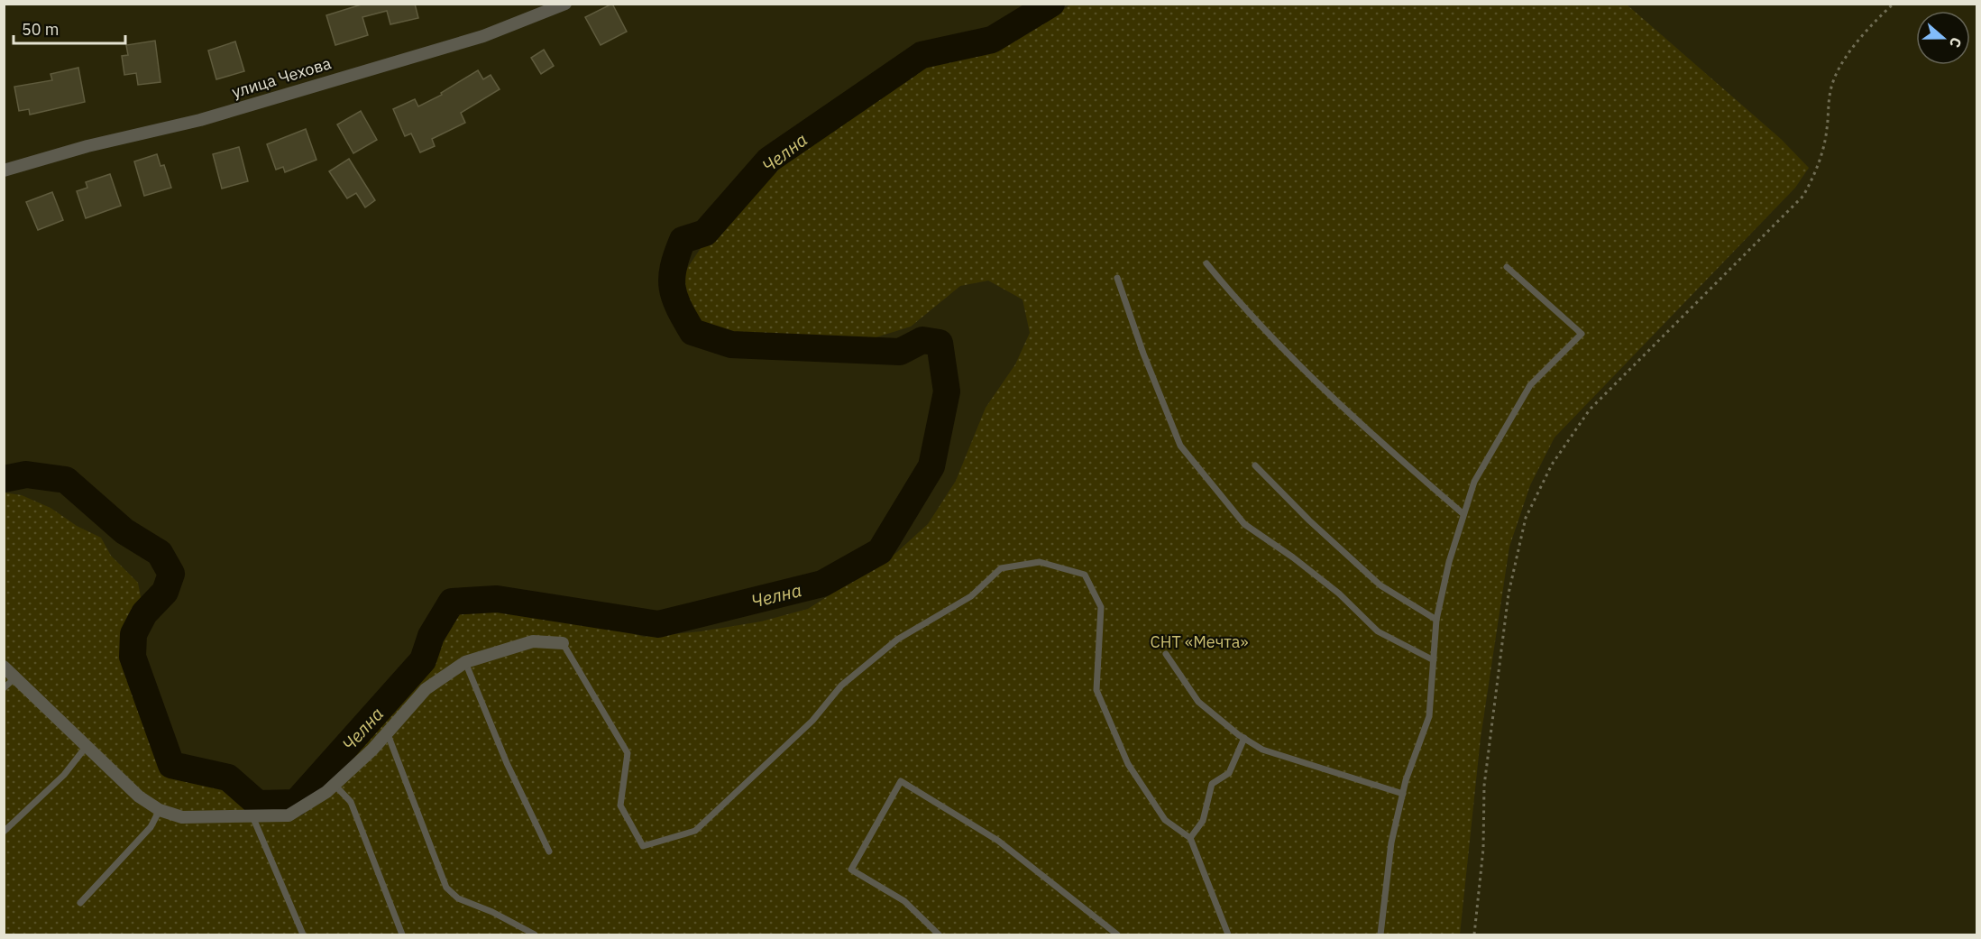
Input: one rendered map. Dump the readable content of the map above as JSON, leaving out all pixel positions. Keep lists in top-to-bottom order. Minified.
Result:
{"streets":{"street":["улица Чехова"]},"water":["Челна"],"parks":["СНТ «Мечта»"],"scale_bar":"50 m","north":"right"}
